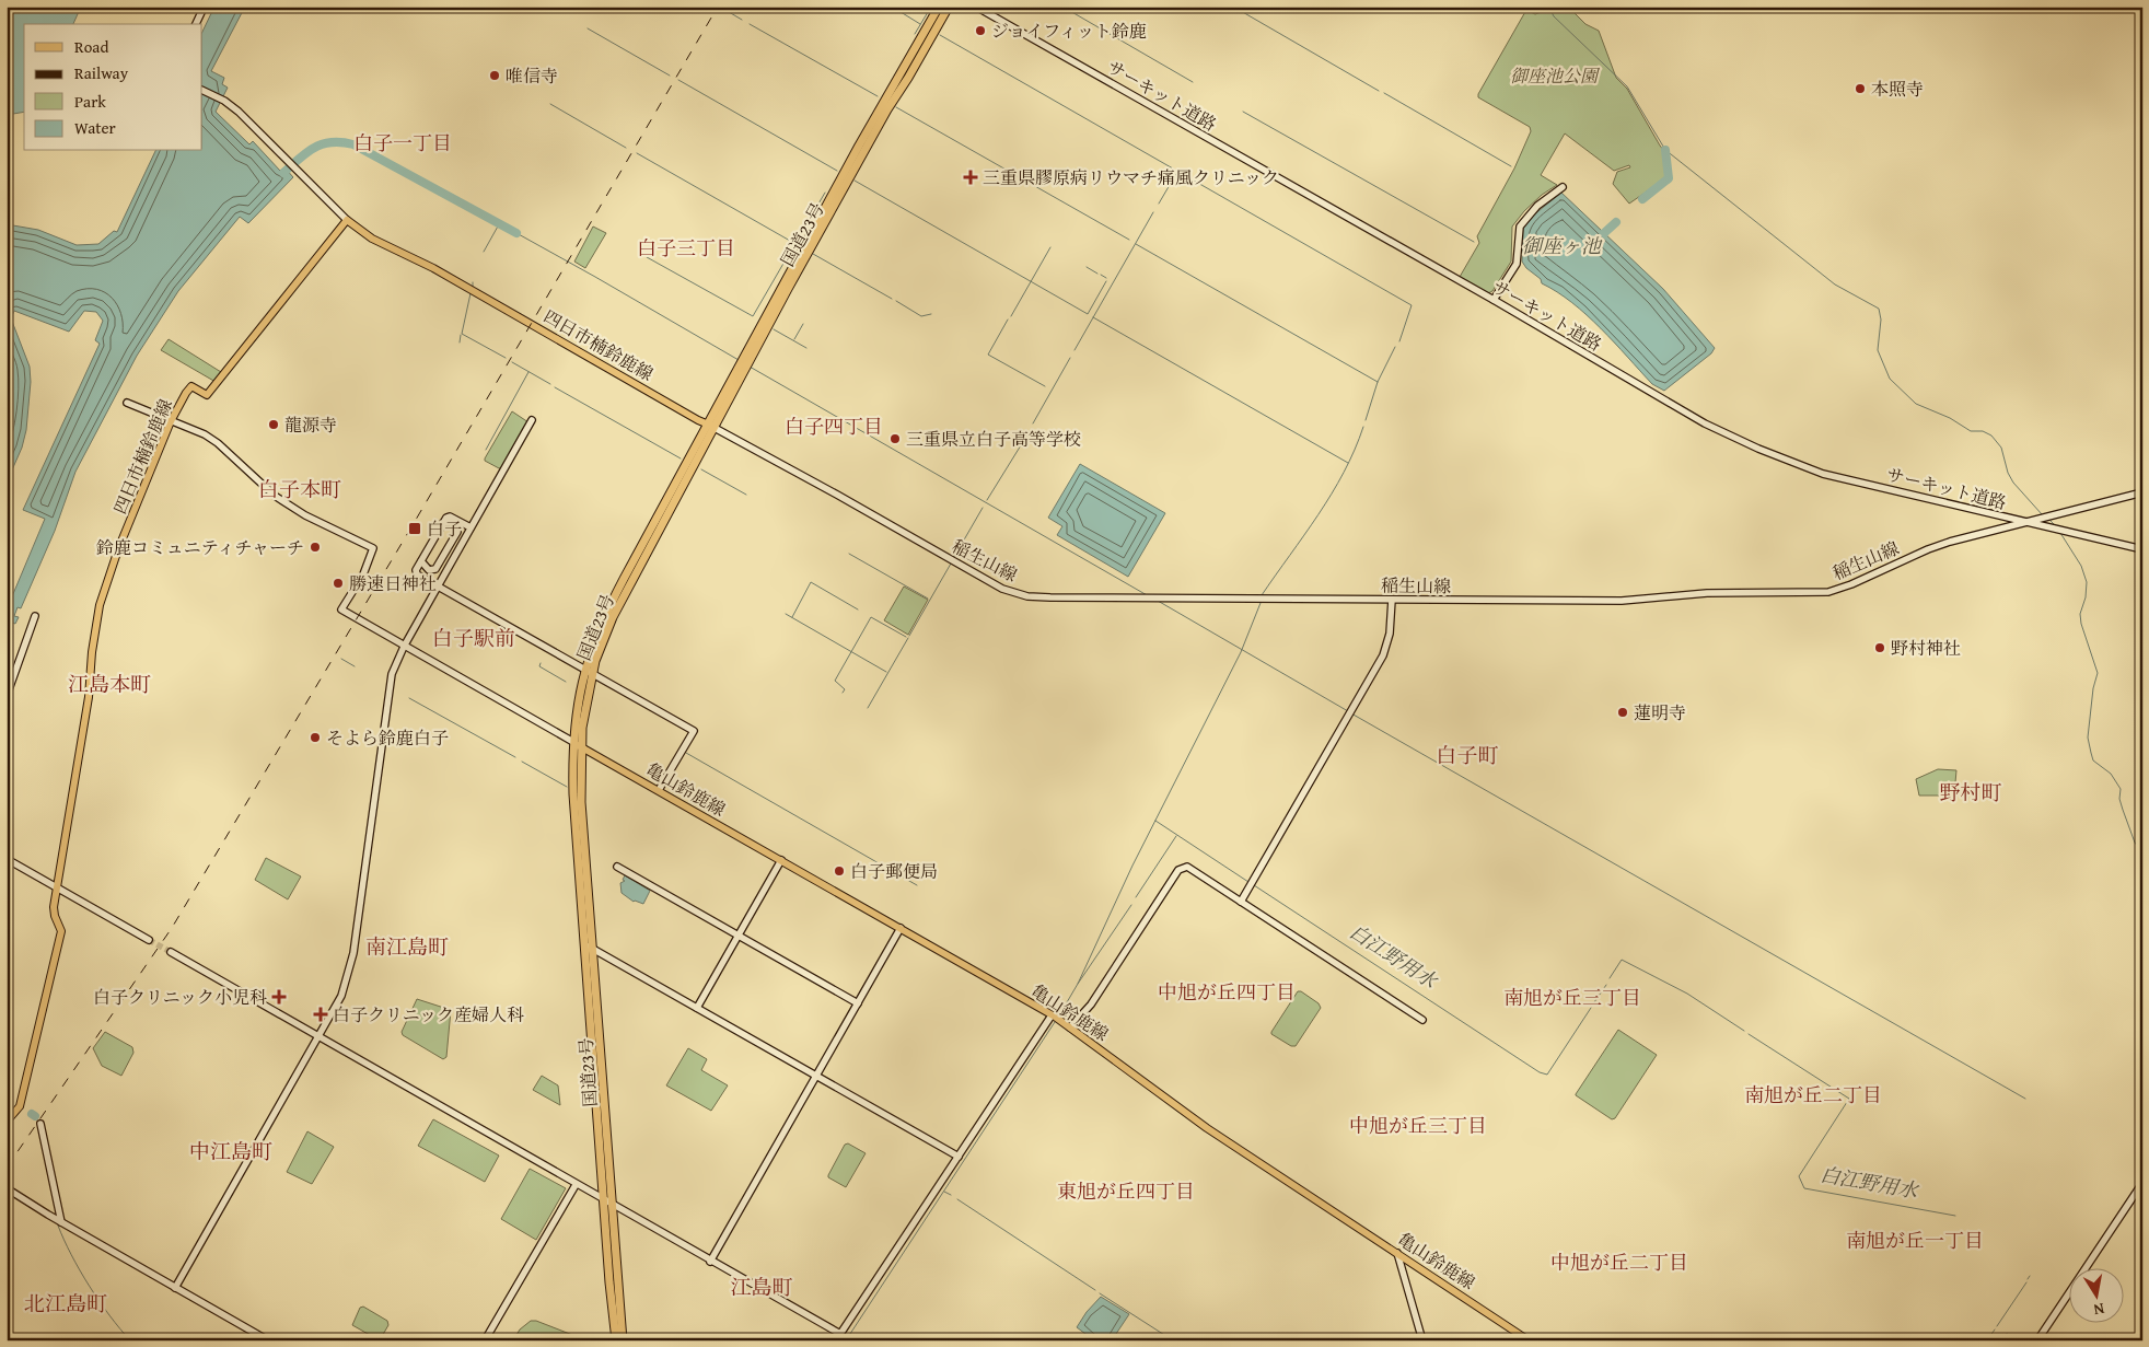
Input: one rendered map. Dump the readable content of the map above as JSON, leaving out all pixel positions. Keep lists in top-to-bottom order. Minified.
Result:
{"streets":{"highway":["国道23号"],"main road":["四日市楠鈴鹿線","亀山鈴鹿線"],"street":["サーキット道路","稲生山線"]},"crossings":[["サーキット道路","稲生山線"],["国道23号","四日市楠鈴鹿線"],["国道23号","稲生山線"],["国道23号","亀山鈴鹿線"],["四日市楠鈴鹿線","稲生山線"]],"districts":["白子一丁目","白子三丁目","白子四丁目","白子本町","白子駅前","江島本町","白子町","野村町","南江島町","中旭が丘四丁目","南旭が丘三丁目","南旭が丘二丁目","中旭が丘三丁目","中江島町","東旭が丘四丁目","南旭が丘一丁目","中旭が丘二丁目","江島町","北江島町"],"water":["御座ヶ池","白江野用水"],"parks":["御座池公園"],"places":{"other":["ジョイフィット鈴鹿","唯信寺","本照寺","龍源寺","三重県立白子高等学校","鈴鹿コミュニティチャーチ","勝速日神社","野村神社","蓮明寺","そよら鈴鹿白子","白子郵便局"],"health":["三重県膠原病リウマチ痛風クリニック","白子クリニック小児科","白子クリニック産婦人科"],"transit":["白子"]},"legend":["Road","Railway","Park","Water"],"north":"bottom"}
